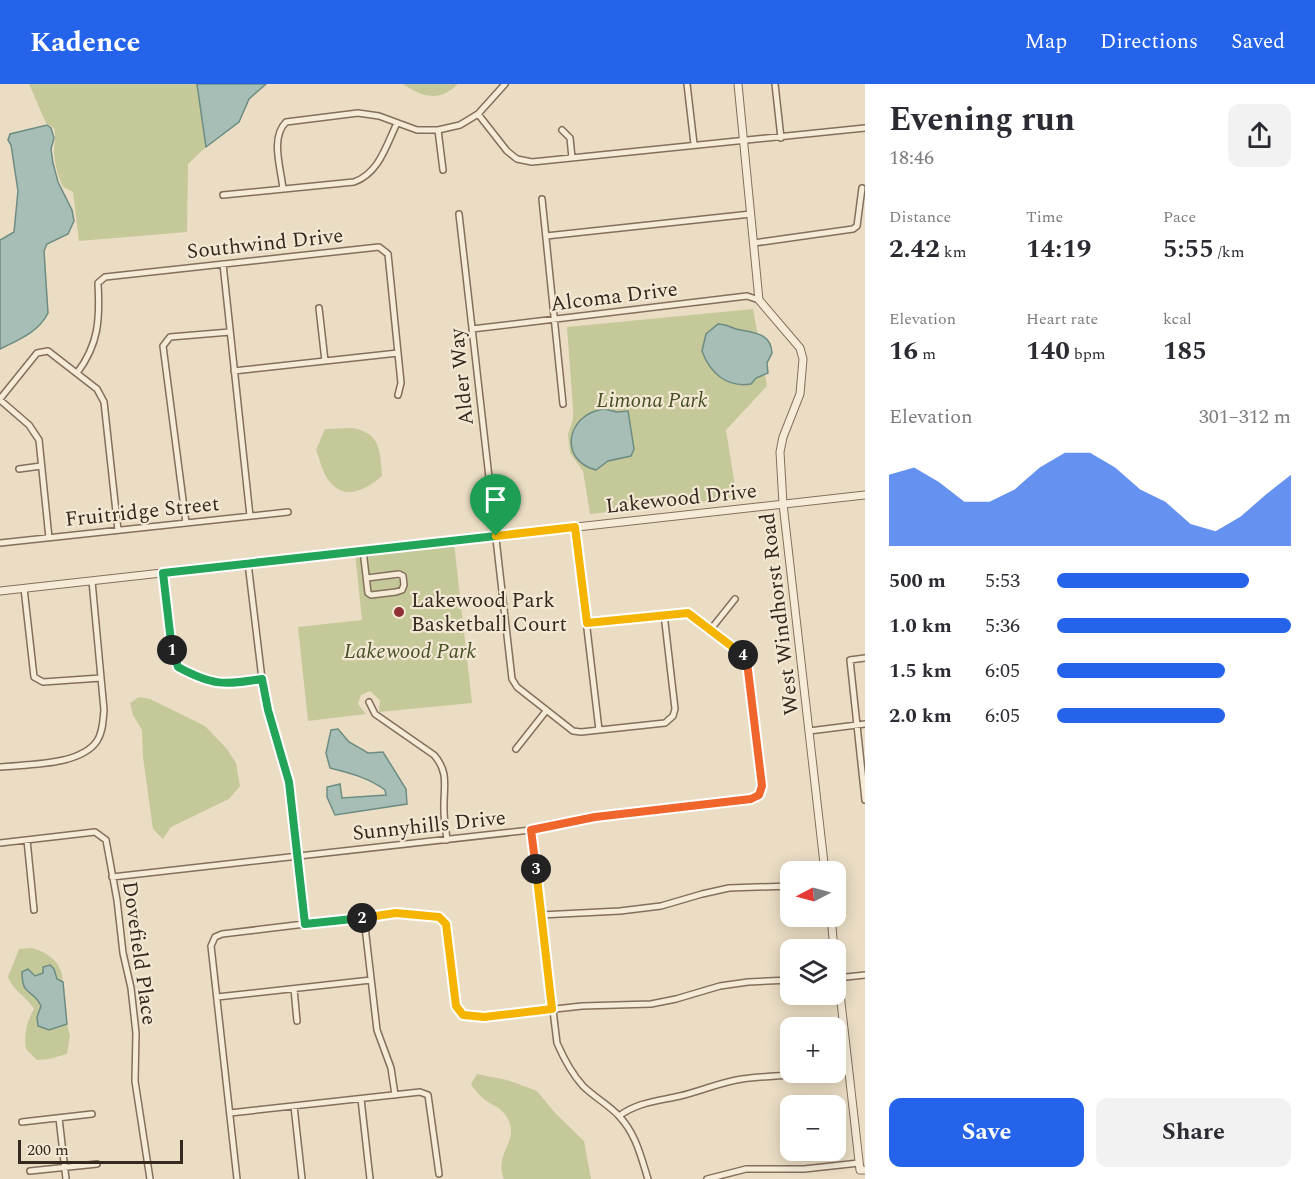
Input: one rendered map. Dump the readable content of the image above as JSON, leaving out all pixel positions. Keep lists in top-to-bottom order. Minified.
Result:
{"streets":{"street":["Southwind Drive","Alcoma Drive","Alder Way","Lakewood Drive","Fruitridge Street","West Windhorst Road","Sunnyhills Drive","Dovefield Place"]},"crossings":[["Alcoma Drive","Alder Way"],["Alcoma Drive","West Windhorst Road"],["Alder Way","Lakewood Drive"],["Alder Way","Sunnyhills Drive"],["Lakewood Drive","West Windhorst Road"],["Sunnyhills Drive","Dovefield Place"]],"parks":["Limona Park","Lakewood Park"],"places":["Lakewood Park Basketball Court"],"scale_bar":"200 m","north":"left","page":{"header":"Kadence","nav":["Map","Directions","Saved"],"heading":["Evening run","18:46"],"stats":[["Distance","2.42 km"],["Time","14:19"],["Pace","5:55 /km"],["Elevation","16 m"],["Heart rate","140 bpm"],["kcal","185"]],"chart":["Elevation","301–312 m"],"list":[{"name":"500 m","note":"5:53"},{"name":"1.0 km","note":"5:36"},{"name":"1.5 km","note":"6:05"},{"name":"2.0 km","note":"6:05"}],"pins":["1","4","3","2"],"map_buttons":["+","−"],"buttons":["Save","Share"],"scale":"200 m"}}
